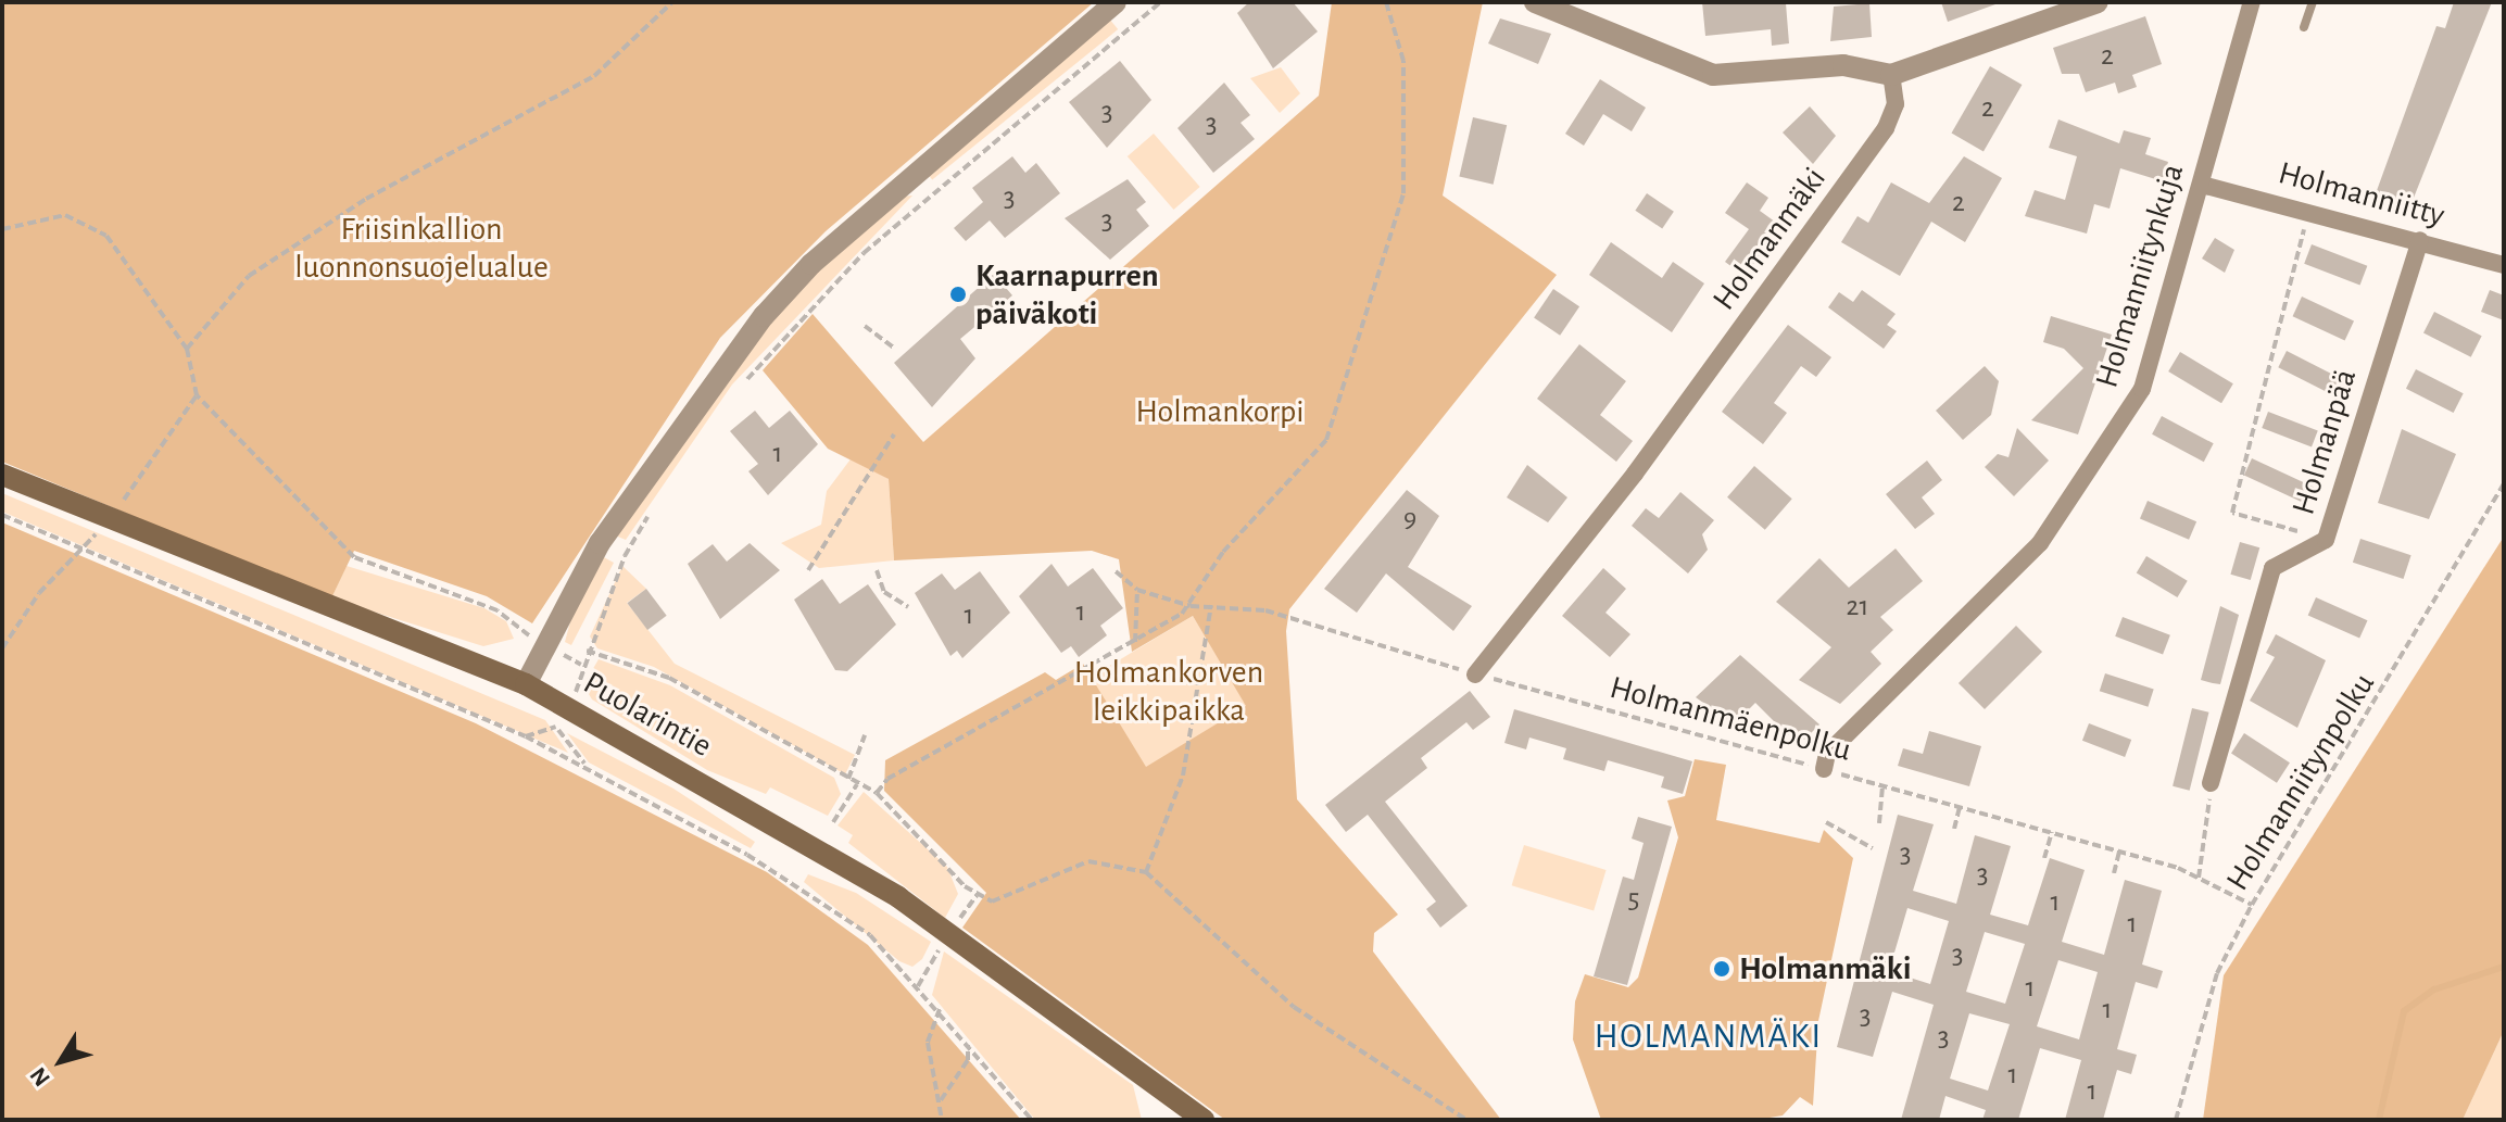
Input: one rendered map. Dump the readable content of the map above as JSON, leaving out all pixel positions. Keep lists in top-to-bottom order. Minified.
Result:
{"streets":{"main road":["Puolarintie"],"street":["Holmanniitty","Holmanmäki","Holmanniitynkuja","Holmanpää"],"path":["Holmanmäenpolku","Holmanniitynpolku"]},"crossings":[["Holmanniitty","Holmanniitynkuja"],["Holmanniitty","Holmanpää"],["Holmanmäki","Holmanmäenpolku"],["Holmanniitynkuja","Holmanmäenpolku"],["Holmanmäenpolku","Holmanniitynpolku"]],"districts":["HOLMANMÄKI"],"parks":["Friisinkallion luonnonsuojelualue","Holmankorpi","Holmankorven leikkipaikka"],"places":["Kaarnapurren päiväkoti","Holmanmäki"],"house_numbers":["2","2","3","3","3","2","3","1","9","21","1","1","3","3","5","1","1","3","1","1","3","3","1","1"],"north":"bottom left"}
